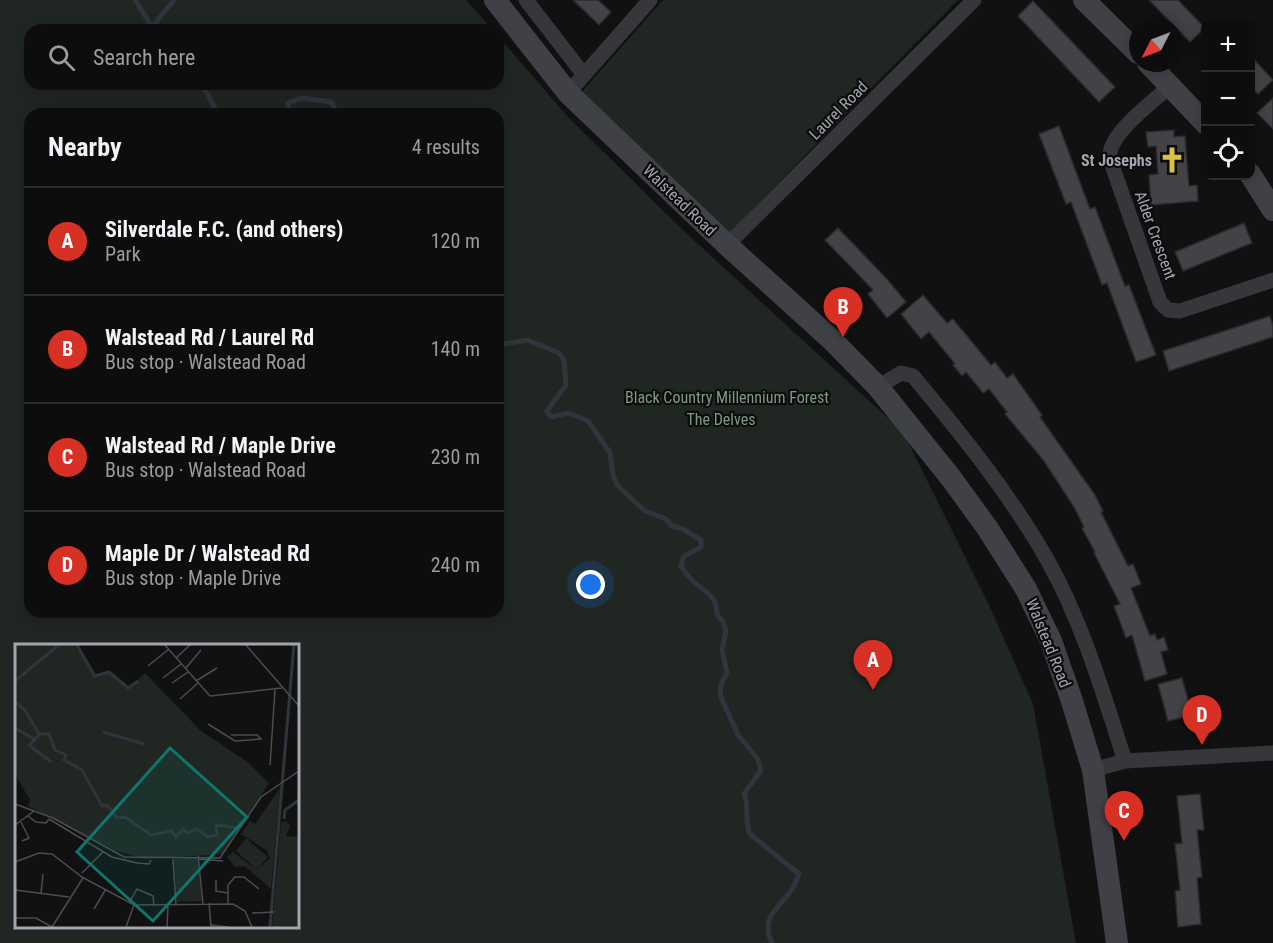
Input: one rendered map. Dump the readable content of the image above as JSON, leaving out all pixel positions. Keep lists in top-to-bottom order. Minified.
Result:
{"streets":{"street":["Laurel Road","Walstead Road","Alder Crescent"]},"crossings":[["Laurel Road","Walstead Road"]],"parks":["Black Country Millennium Forest","The Delves"],"places":{"church":["St Josephs"]},"north":"bottom left","page":{"map_buttons":["+","−"],"search":"Search here","heading":["Nearby","4 results"],"list":[{"mark":"A","name":"Silverdale F.C. (and others)","note":"Park","value":"120 m"},{"mark":"B","name":"Walstead Rd / Laurel Rd","note":"Bus stop · Walstead Road","value":"140 m"},{"mark":"C","name":"Walstead Rd / Maple Drive","note":"Bus stop · Walstead Road","value":"230 m"},{"mark":"D","name":"Maple Dr / Walstead Rd","note":"Bus stop · Maple Drive","value":"240 m"}],"pins":["B","A","D","C"]}}
